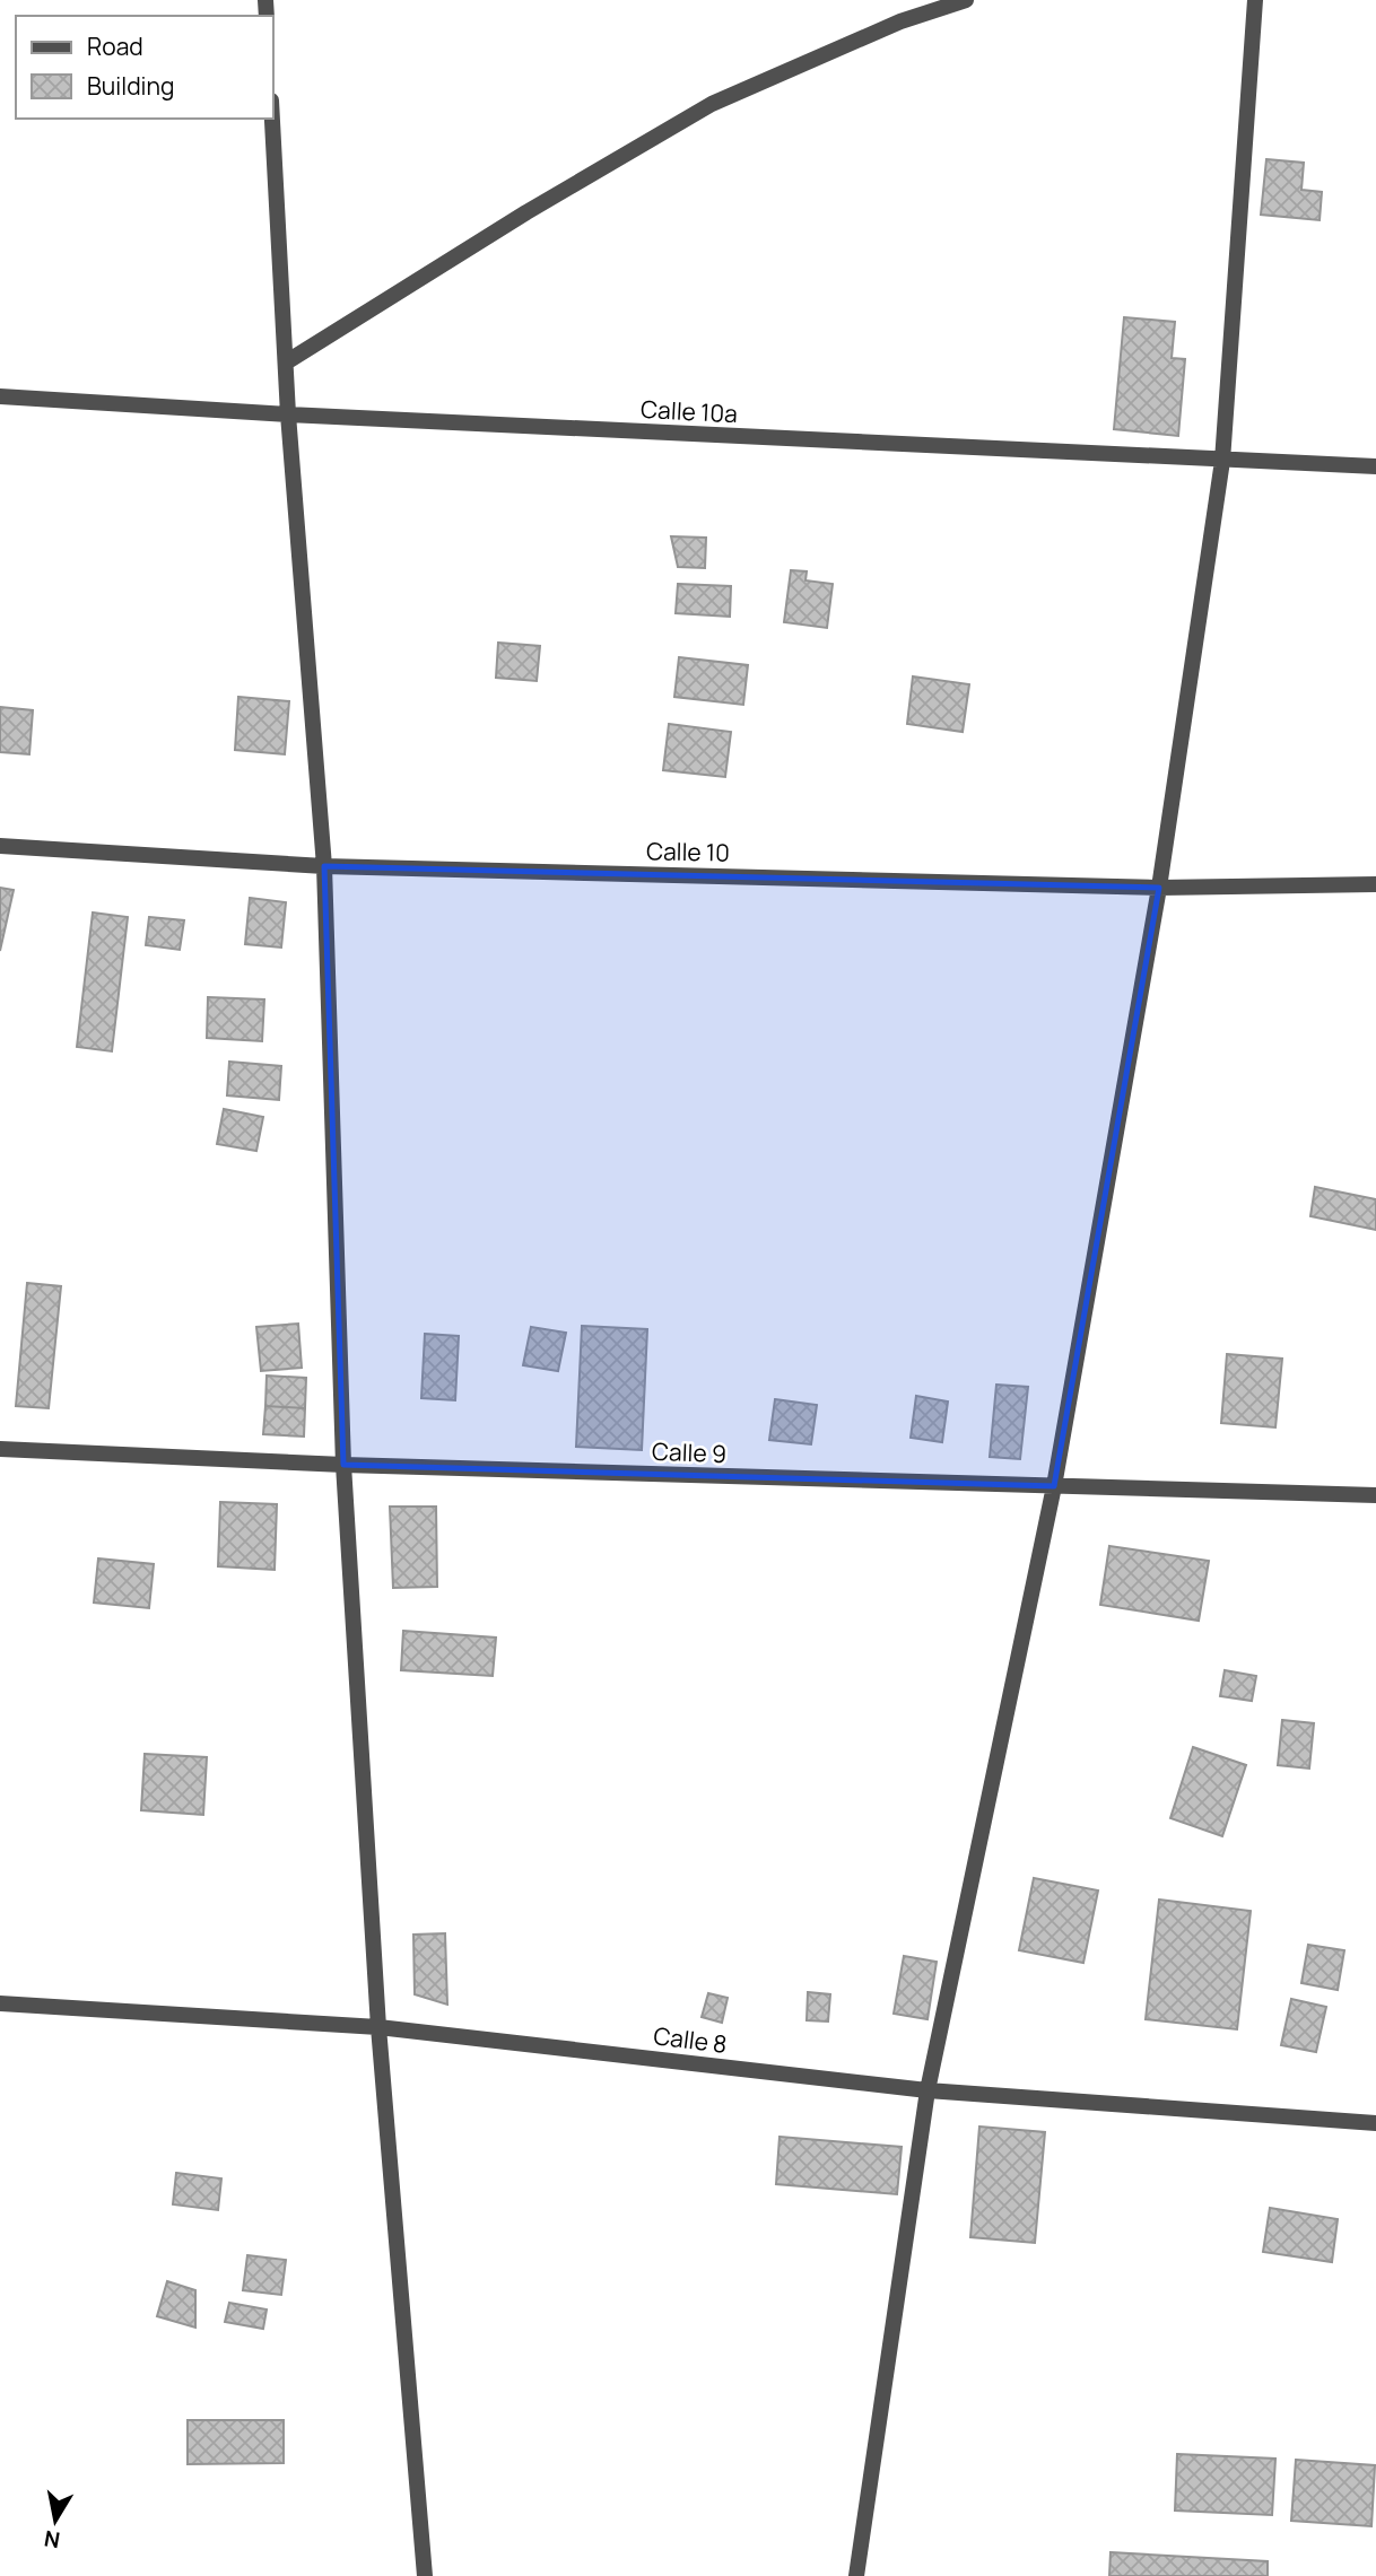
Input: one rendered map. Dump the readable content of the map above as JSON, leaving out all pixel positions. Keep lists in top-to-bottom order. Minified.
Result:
{"streets":{"street":["Calle 10a","Calle 10","Calle 9","Calle 8"]},"legend":["Road","Building"],"north":"bottom"}
